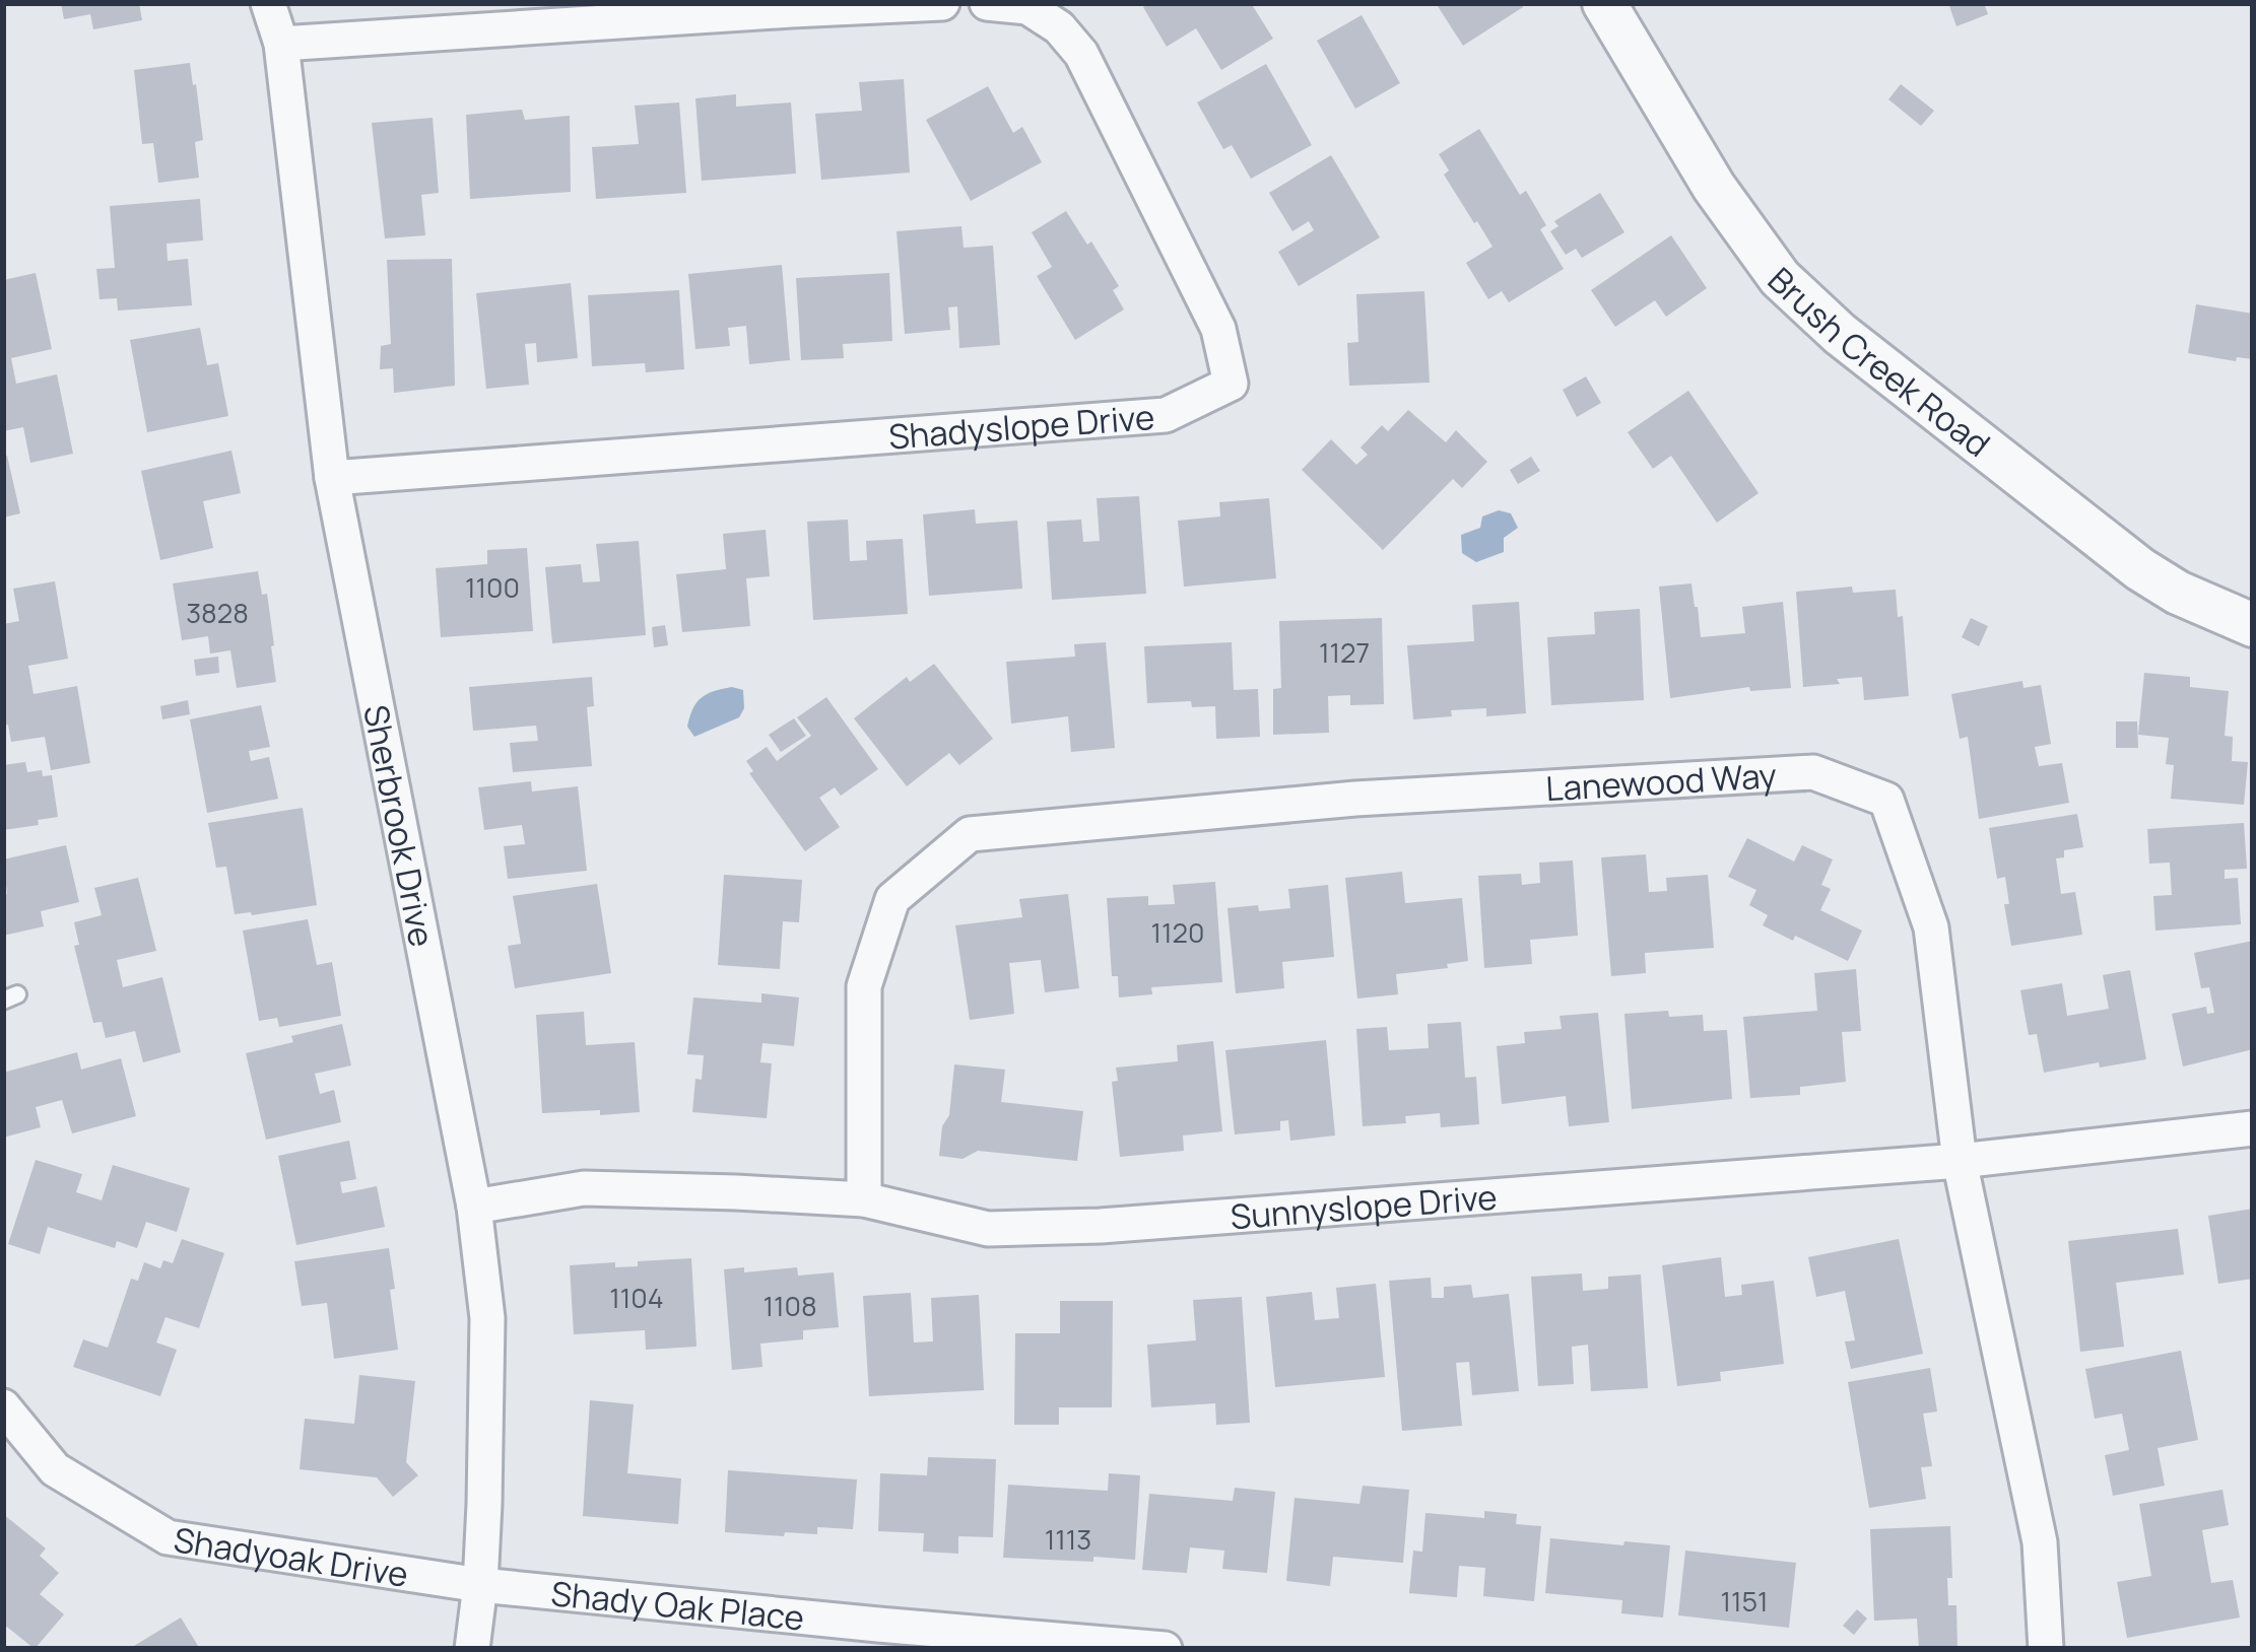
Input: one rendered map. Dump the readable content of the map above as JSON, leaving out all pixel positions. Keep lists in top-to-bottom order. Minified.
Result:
{"streets":{"street":["Brush Creek Road","Shadyslope Drive","Lanewood Way","Sherbrook Drive","Sunnyslope Drive","Shadyoak Drive","Shady Oak Place"]},"crossings":[["Shadyslope Drive","Sherbrook Drive"],["Lanewood Way","Sunnyslope Drive"],["Sherbrook Drive","Sunnyslope Drive"],["Sherbrook Drive","Shadyoak Drive"],["Sherbrook Drive","Shady Oak Place"],["Shadyoak Drive","Shady Oak Place"]],"house_numbers":["1100","3828","1127","1120","1104","1108","1113","1151"]}
